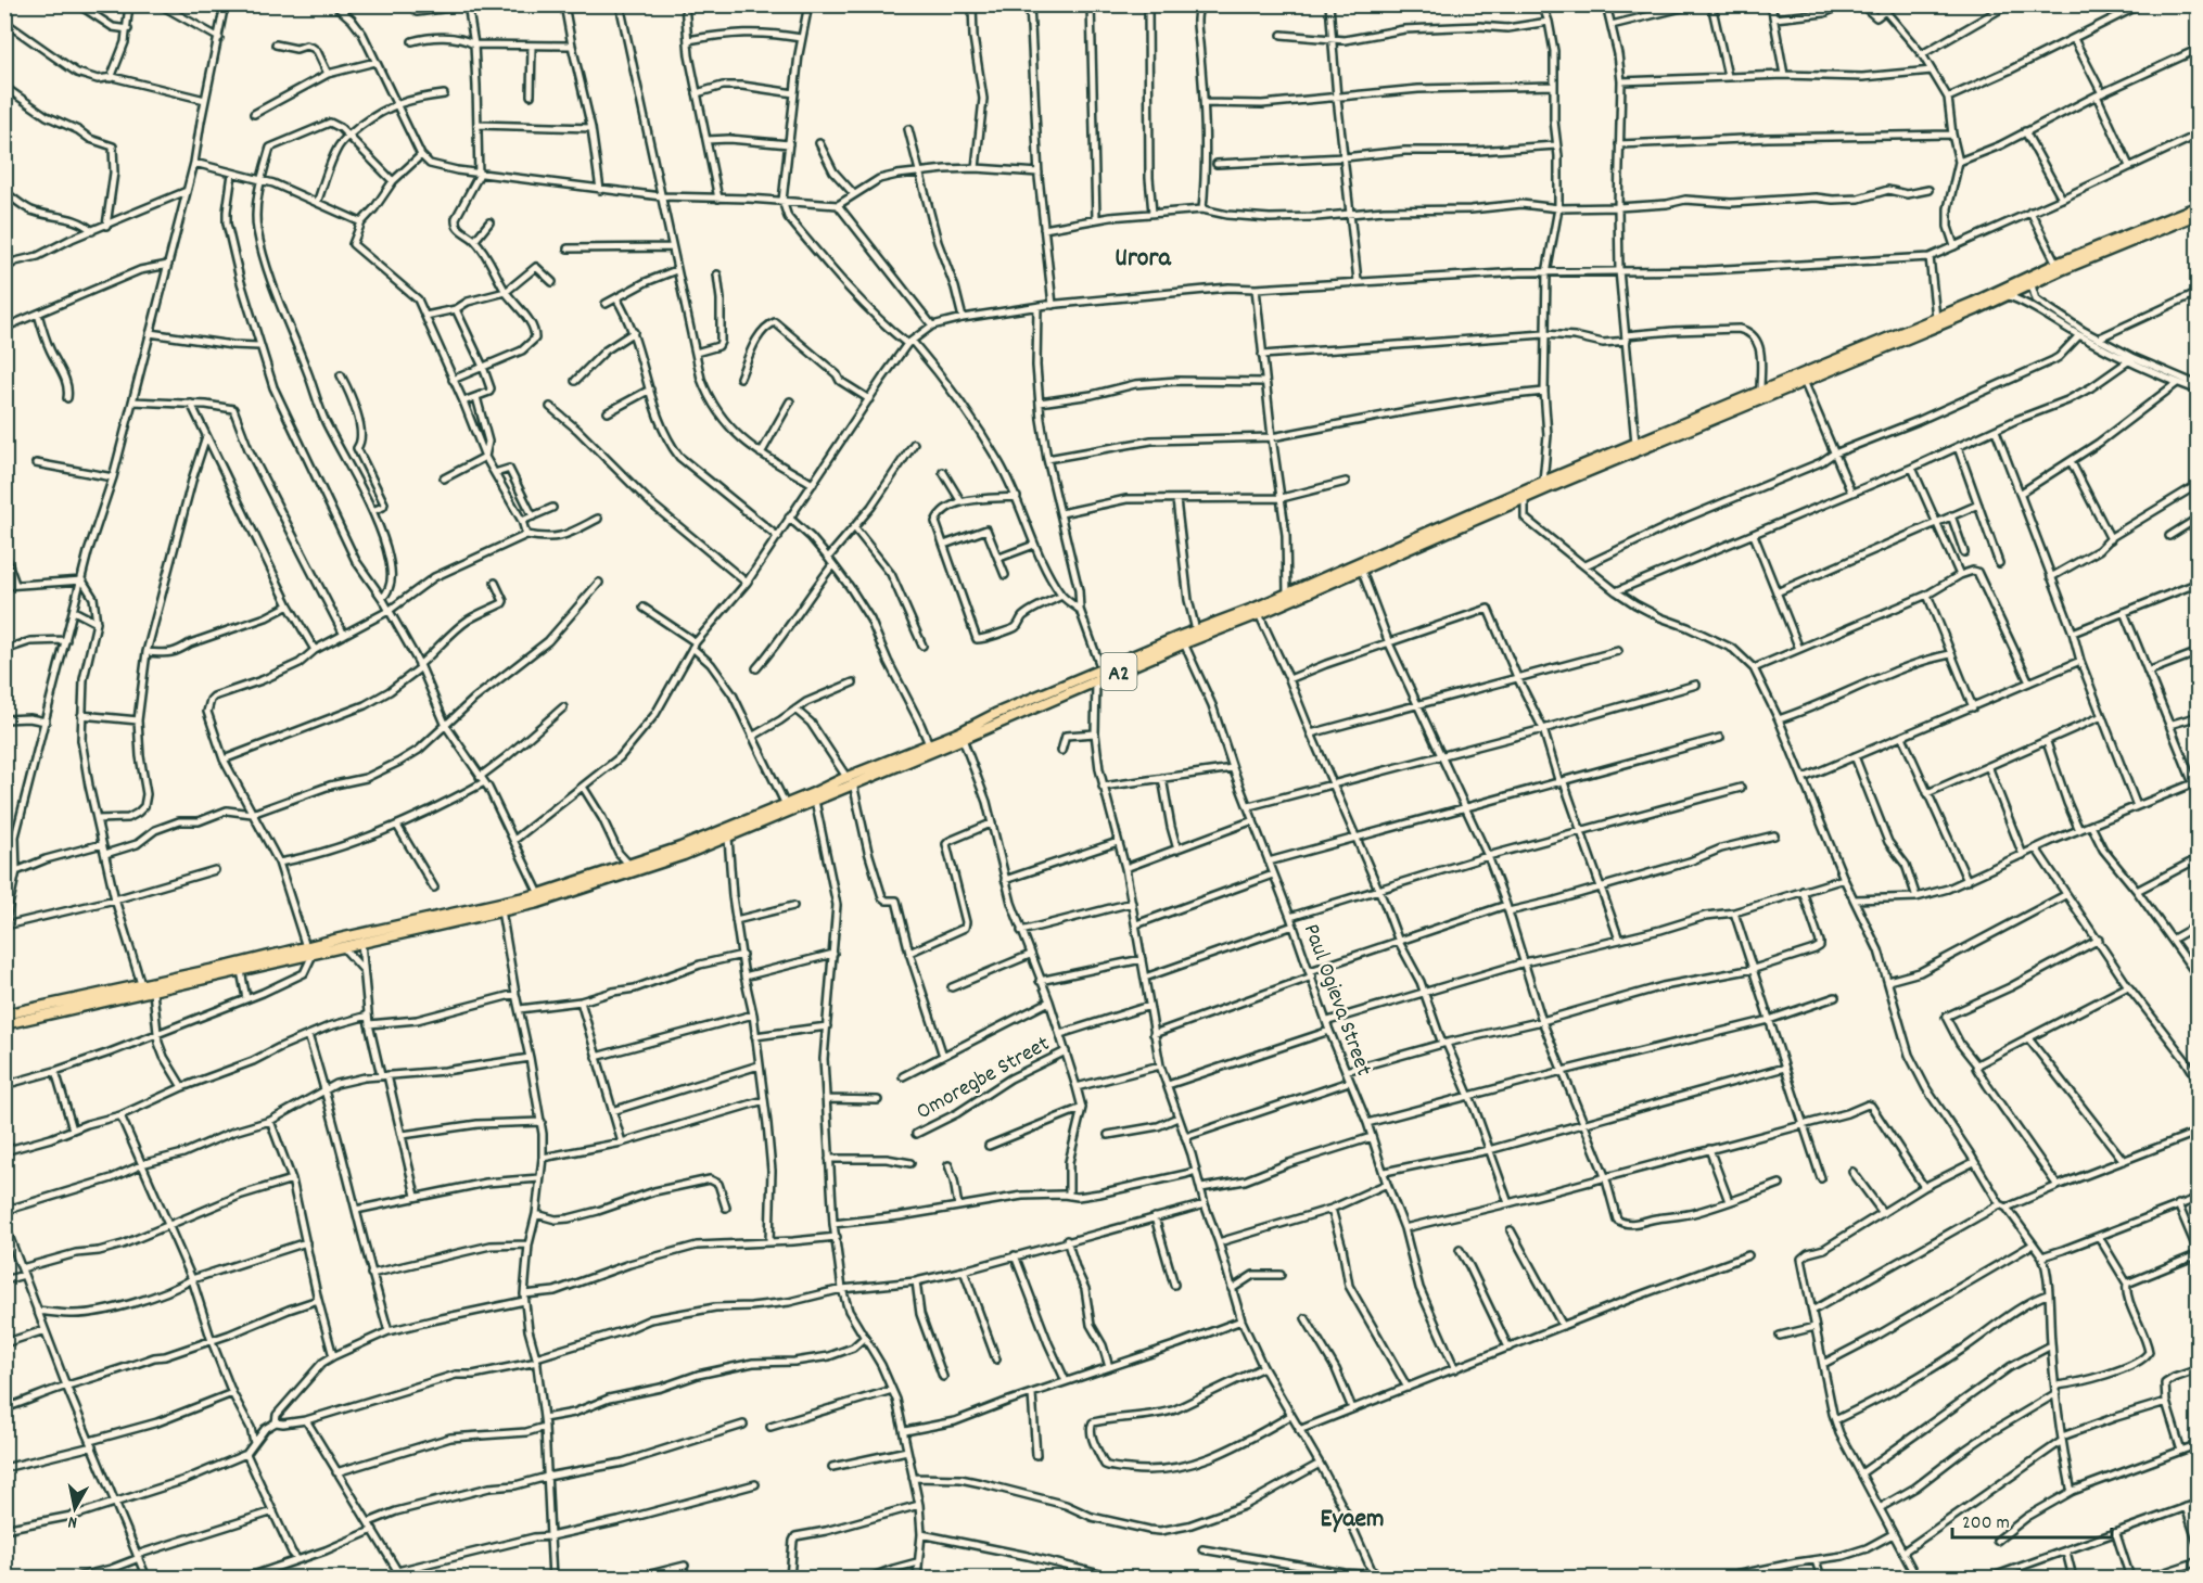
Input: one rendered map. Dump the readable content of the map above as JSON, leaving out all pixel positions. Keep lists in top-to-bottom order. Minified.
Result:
{"streets":{"highway":["A2"],"street":["Paul Ogieva Street","Omoregbe Street"]},"crossings":[["A2","Paul Ogieva Street"]],"districts":["Urora","Eyaem"],"scale_bar":"200 m","north":"bottom"}
